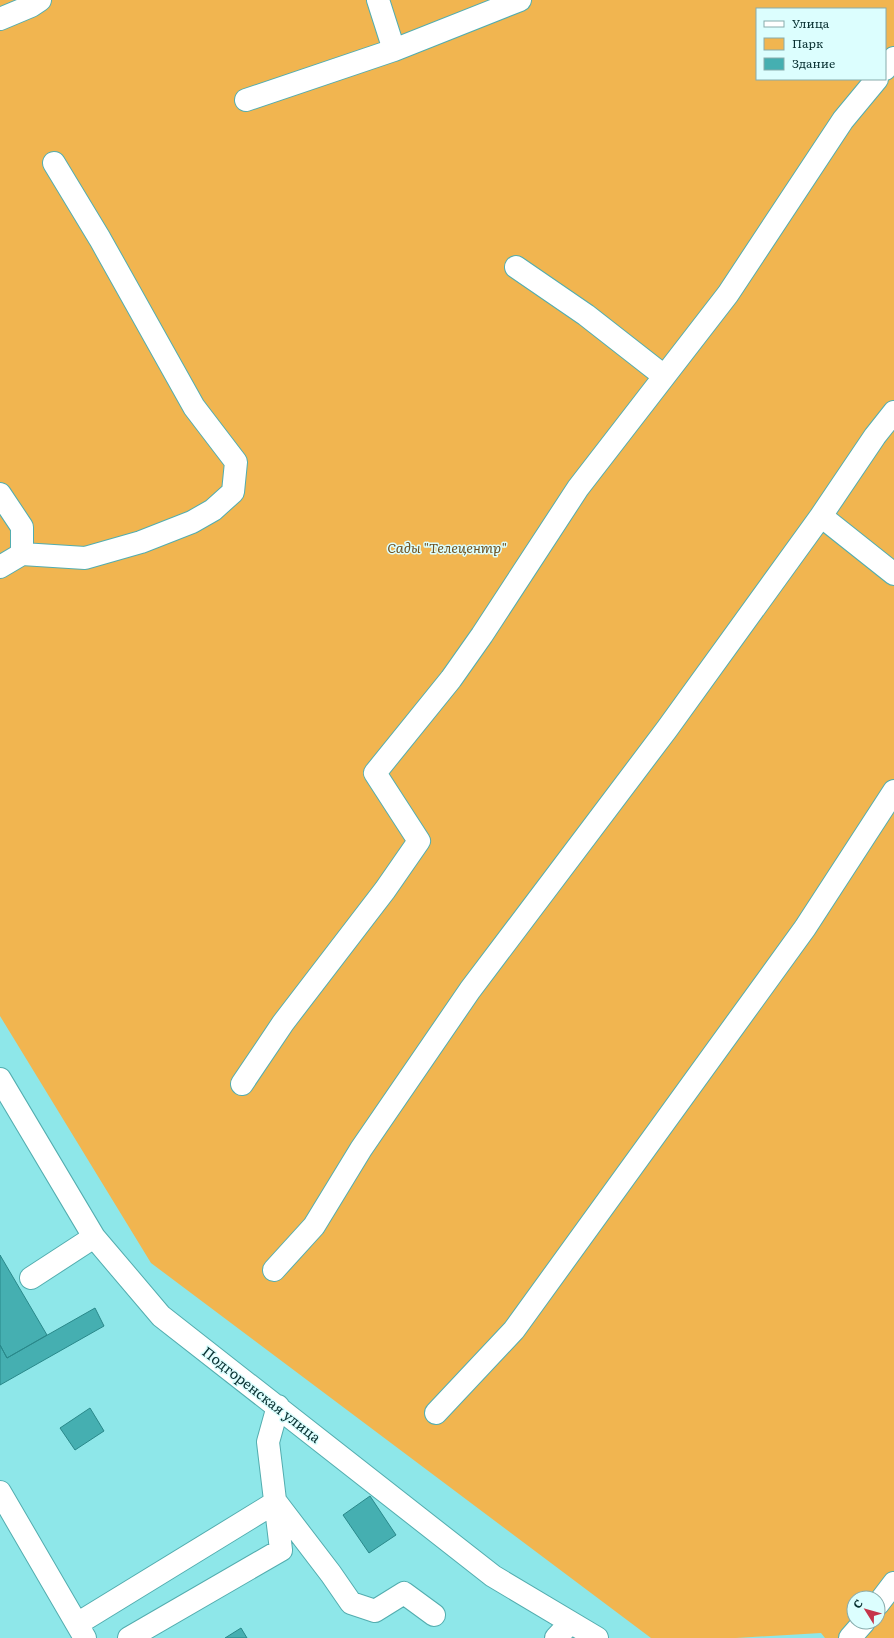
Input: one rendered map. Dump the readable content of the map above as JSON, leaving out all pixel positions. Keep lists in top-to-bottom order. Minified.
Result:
{"streets":{"street":["Подгоренская улица"]},"parks":["Сады \"Телецентр\""],"legend":["Улица","Парк","Здание"],"north":"top left"}
